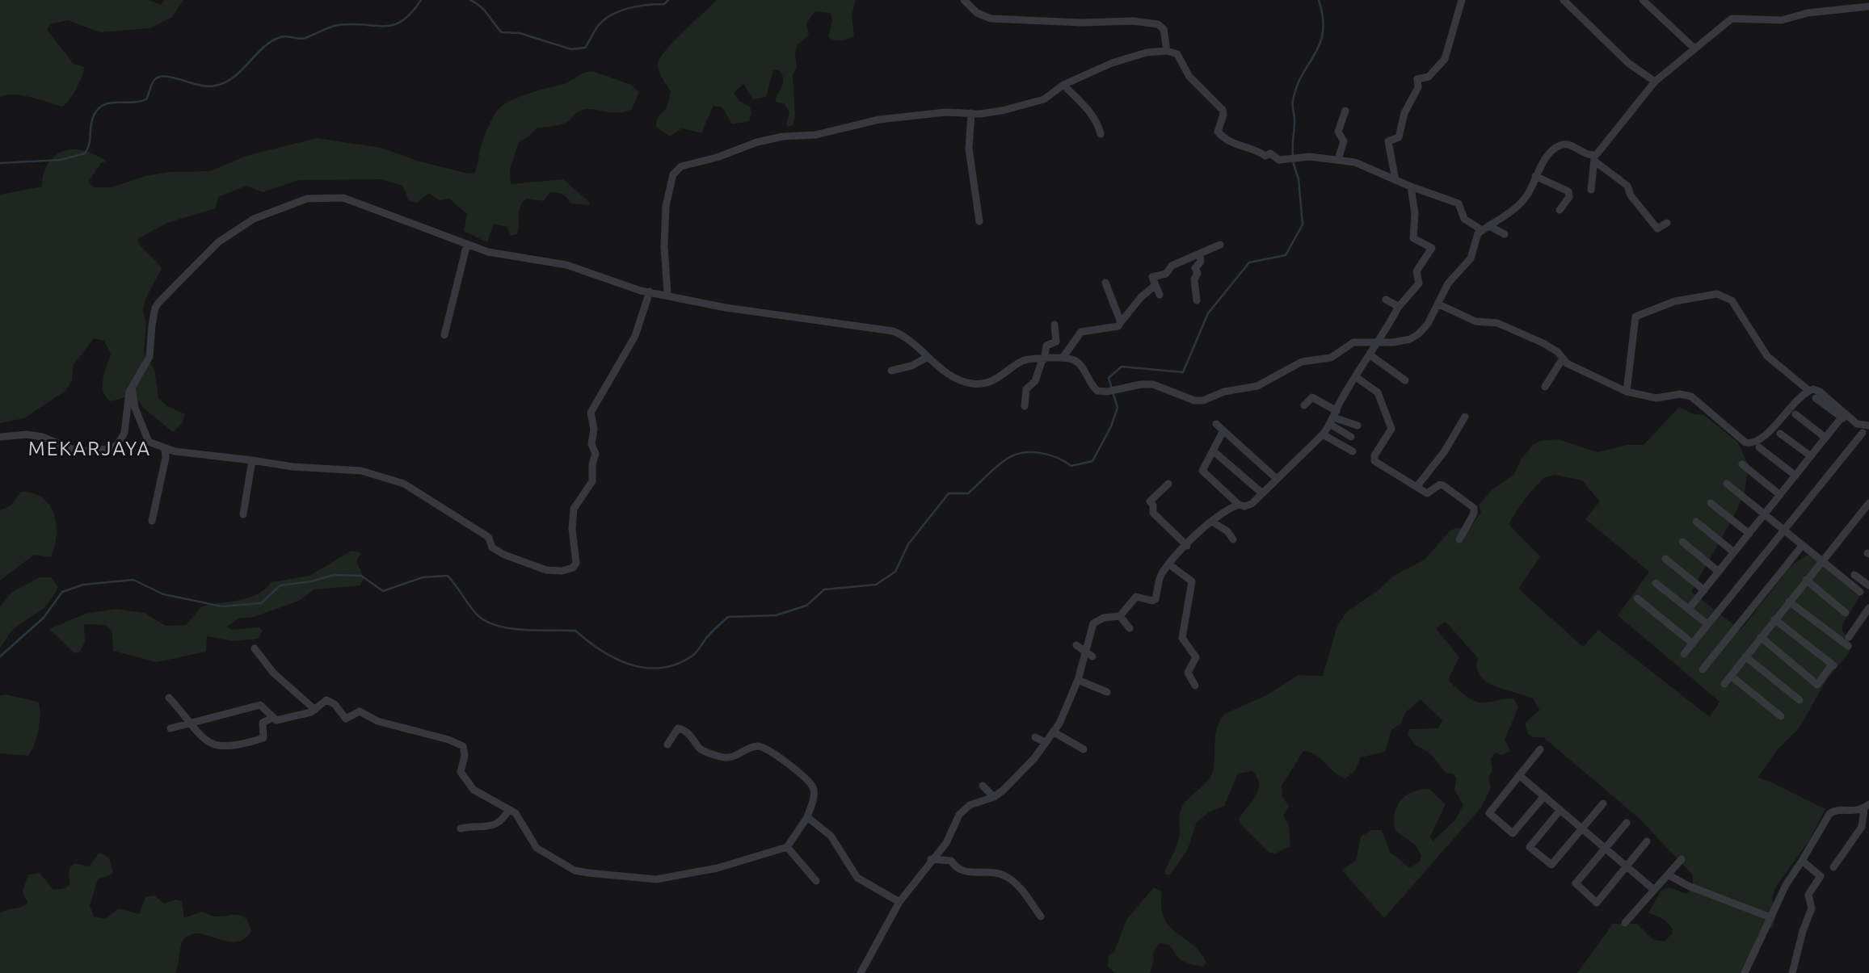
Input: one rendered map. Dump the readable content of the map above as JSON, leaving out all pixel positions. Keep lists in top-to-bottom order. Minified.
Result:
{"districts":["MEKARJAYA"]}
